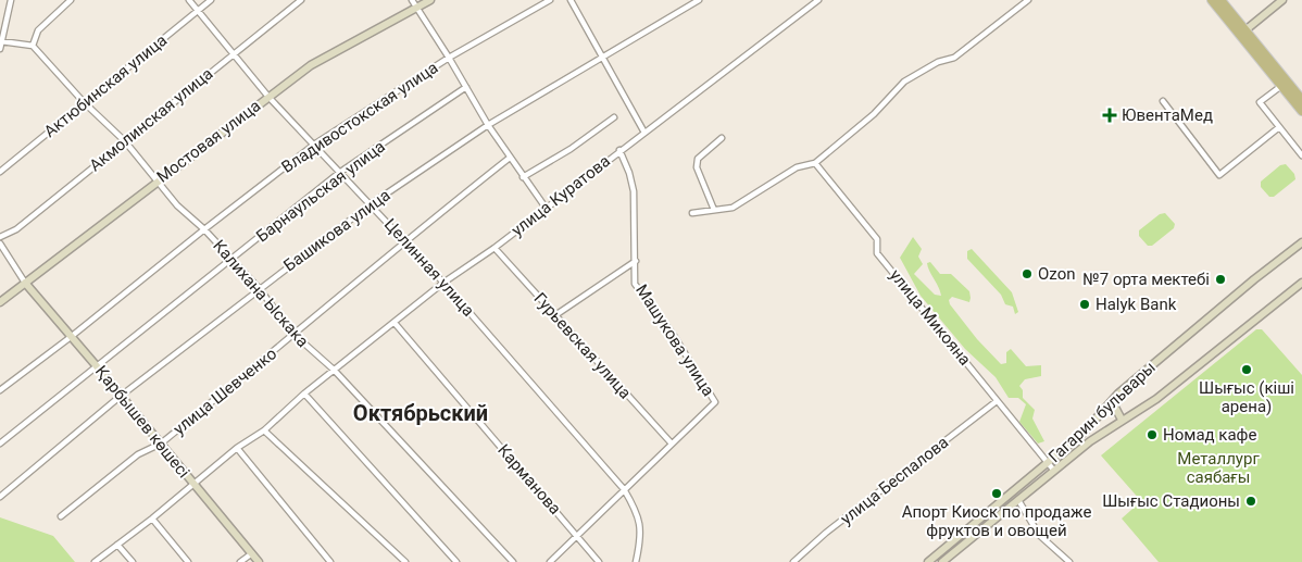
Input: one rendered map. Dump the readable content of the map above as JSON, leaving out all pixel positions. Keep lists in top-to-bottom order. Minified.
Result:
{"streets":{"main road":["Мостовая улица","Гагарин бульвары","Қарбышев көшесі"],"street":["Актюбинская улица","Владивостокская улица","Акмолинская улица","Барнаульская улица","улица Куратова","Башикова улица","Целинная улица","Калихана Ыскака","улица Микояна","Машукова улица","Гурьевская улица","улица Шевченко","Карманова","улица Беспалова"]},"crossings":[["Актюбинская улица","Целинная улица"],["Актюбинская улица","Калихана Ыскака"],["Владивостокская улица","Целинная улица"],["Владивостокская улица","Калихана Ыскака"],["Владивостокская улица","Қарбышев көшесі"],["Акмолинская улица","Целинная улица"],["Акмолинская улица","Калихана Ыскака"],["Мостовая улица","Целинная улица"],["Мостовая улица","Калихана Ыскака"],["Мостовая улица","Қарбышев көшесі"],["Барнаульская улица","Целинная улица"],["Барнаульская улица","Калихана Ыскака"],["Барнаульская улица","Қарбышев көшесі"],["улица Куратова","Целинная улица"],["улица Куратова","Калихана Ыскака"],["улица Куратова","Машукова улица"],["улица Куратова","Гурьевская улица"],["улица Куратова","Қарбышев көшесі"],["улица Куратова","Карманова"],["Башикова улица","Целинная улица"],["Башикова улица","Калихана Ыскака"],["Башикова улица","Қарбышев көшесі"],["Целинная улица","улица Шевченко"],["Калихана Ыскака","улица Шевченко"],["улица Микояна","Гагарин бульвары"],["улица Микояна","улица Беспалова"],["Машукова улица","Гурьевская улица"],["улица Шевченко","Қарбышев көшесі"]],"districts":["Октябрьский"],"parks":["Металлург саябағы"],"places":{"health":["ЮвентаМед"],"other":["Ozon","№7 орта мектебі","Halyk Bank","Шығыс (кіші арена)","Номад кафе","Апорт Киоск по продаже фруктов и овощей","Шығыс Стадионы"]}}
